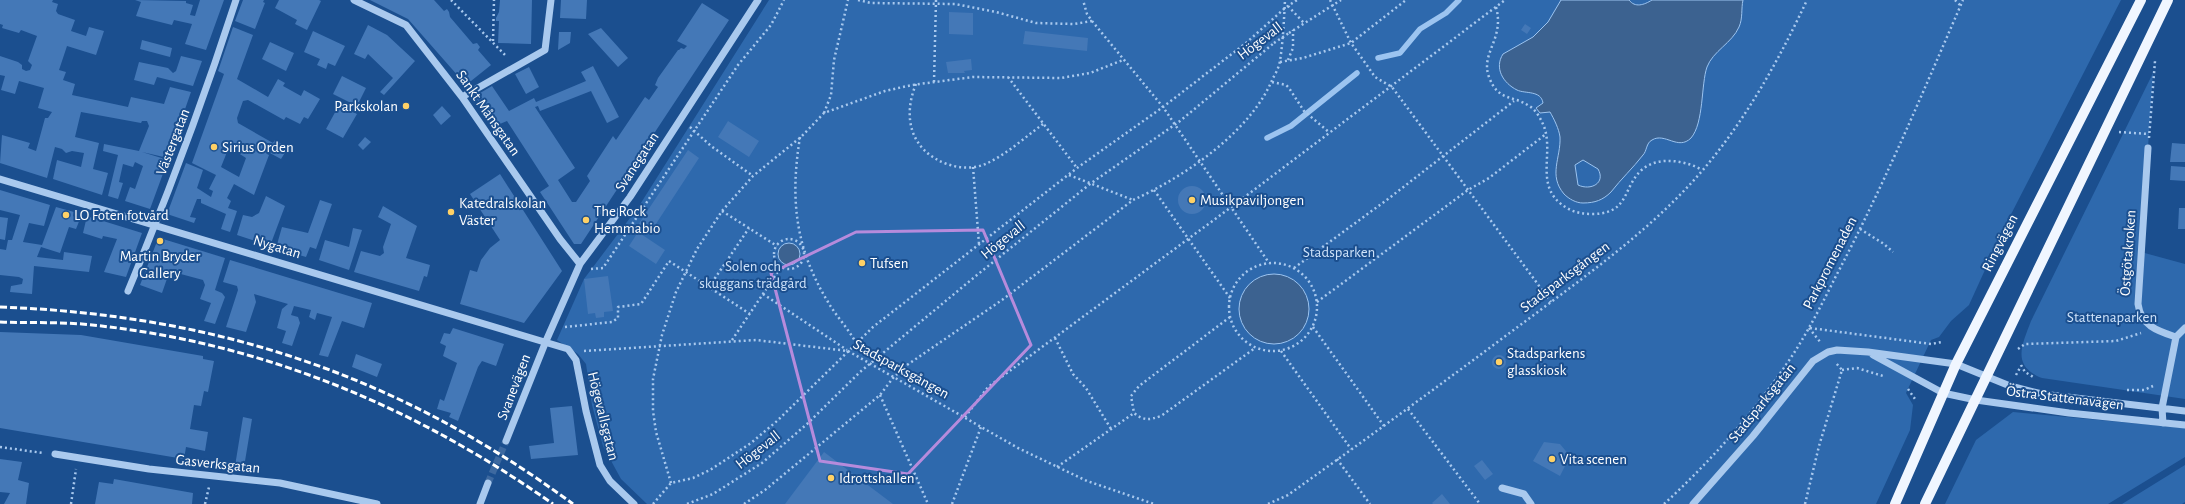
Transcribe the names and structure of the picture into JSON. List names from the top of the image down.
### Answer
{
  "streets": {
    "main road": ["Ringvägen"],
    "street": [
      "Sankt Månsgatan",
      "Västergatan",
      "Svanegatan",
      "Nygatan",
      "Östgötakroken",
      "Svanevägen",
      "Östra Stattenavägen",
      "Stadsparksgatan",
      "Högevallsgatan",
      "Gasverksgatan"
    ],
    "path": ["Högevall", "Parkpromenaden", "Stadsparksgången"]
  },
  "crossings": [
    ["Högevall", "Stadsparksgången"],
    ["Sankt Månsgatan", "Svanegatan"],
    ["Västergatan", "Nygatan"],
    ["Svanegatan", "Nygatan"],
    ["Svanegatan", "Svanevägen"],
    ["Ringvägen", "Östra Stattenavägen"],
    ["Ringvägen", "Stadsparksgatan"],
    ["Nygatan", "Svanevägen"],
    ["Stadsparksgången", "Högevallsgatan"],
    ["Östra Stattenavägen", "Stadsparksgatan"]
  ],
  "parks": ["Stadsparken", "Solen och skuggans trädgård", "Stattenaparken"],
  "places": [
    "Parkskolan",
    "Sirius Orden",
    "Musikpaviljongen",
    "Katedralskolan Väster",
    "LO Foten fotvård",
    "The Rock Hemmabio",
    "Martin Bryder Gallery",
    "Tufsen",
    "Stadsparkens glasskiosk",
    "Vita scenen",
    "Idrottshallen"
  ]
}
